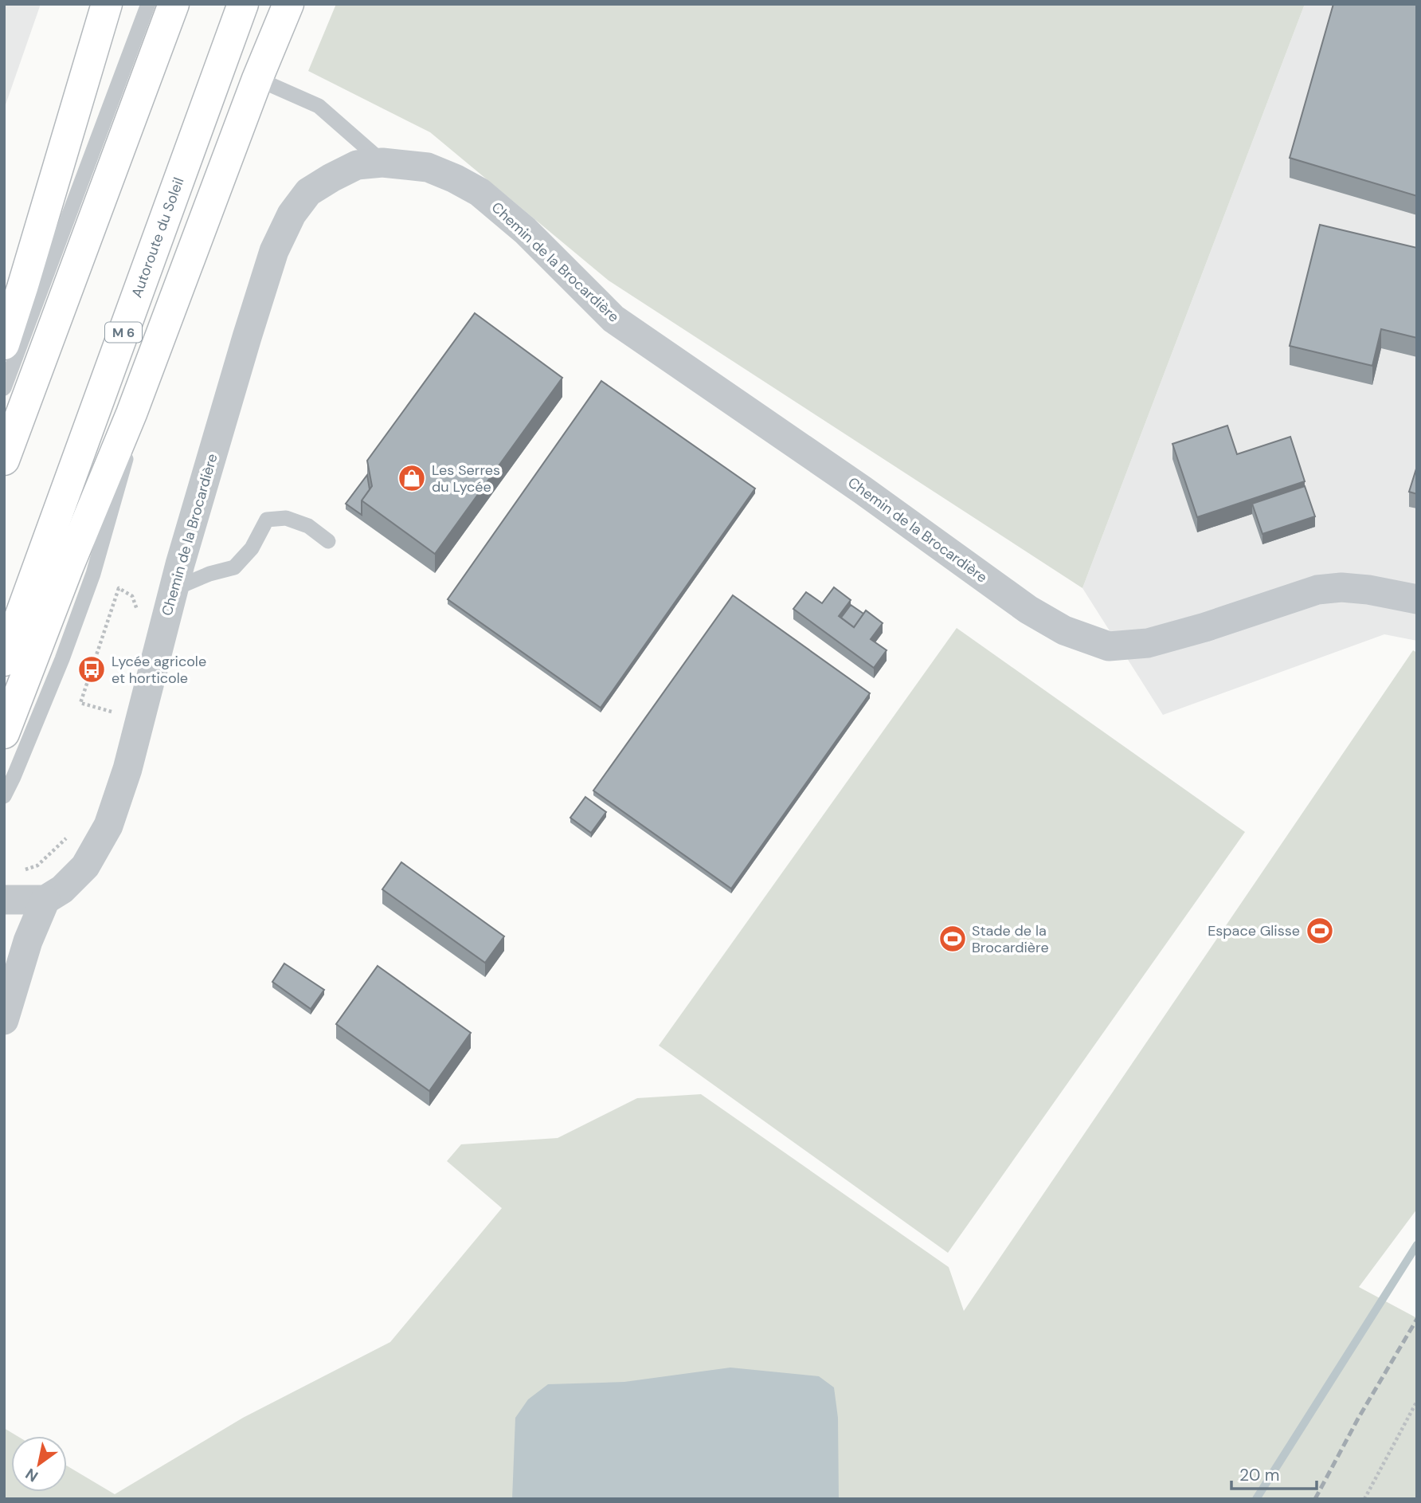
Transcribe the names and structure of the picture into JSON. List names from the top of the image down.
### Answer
{
  "streets": {
    "highway": ["Autoroute du Soleil", "M 6"],
    "street": ["Chemin de la Brocardière"]
  },
  "places": {
    "shop": ["Les Serres du Lycée"],
    "bus stop": ["Lycée agricole et horticole"],
    "sports": ["Espace Glisse", "Stade de la Brocardière"]
  },
  "scale_bar": "20 m",
  "north": "bottom left"
}
